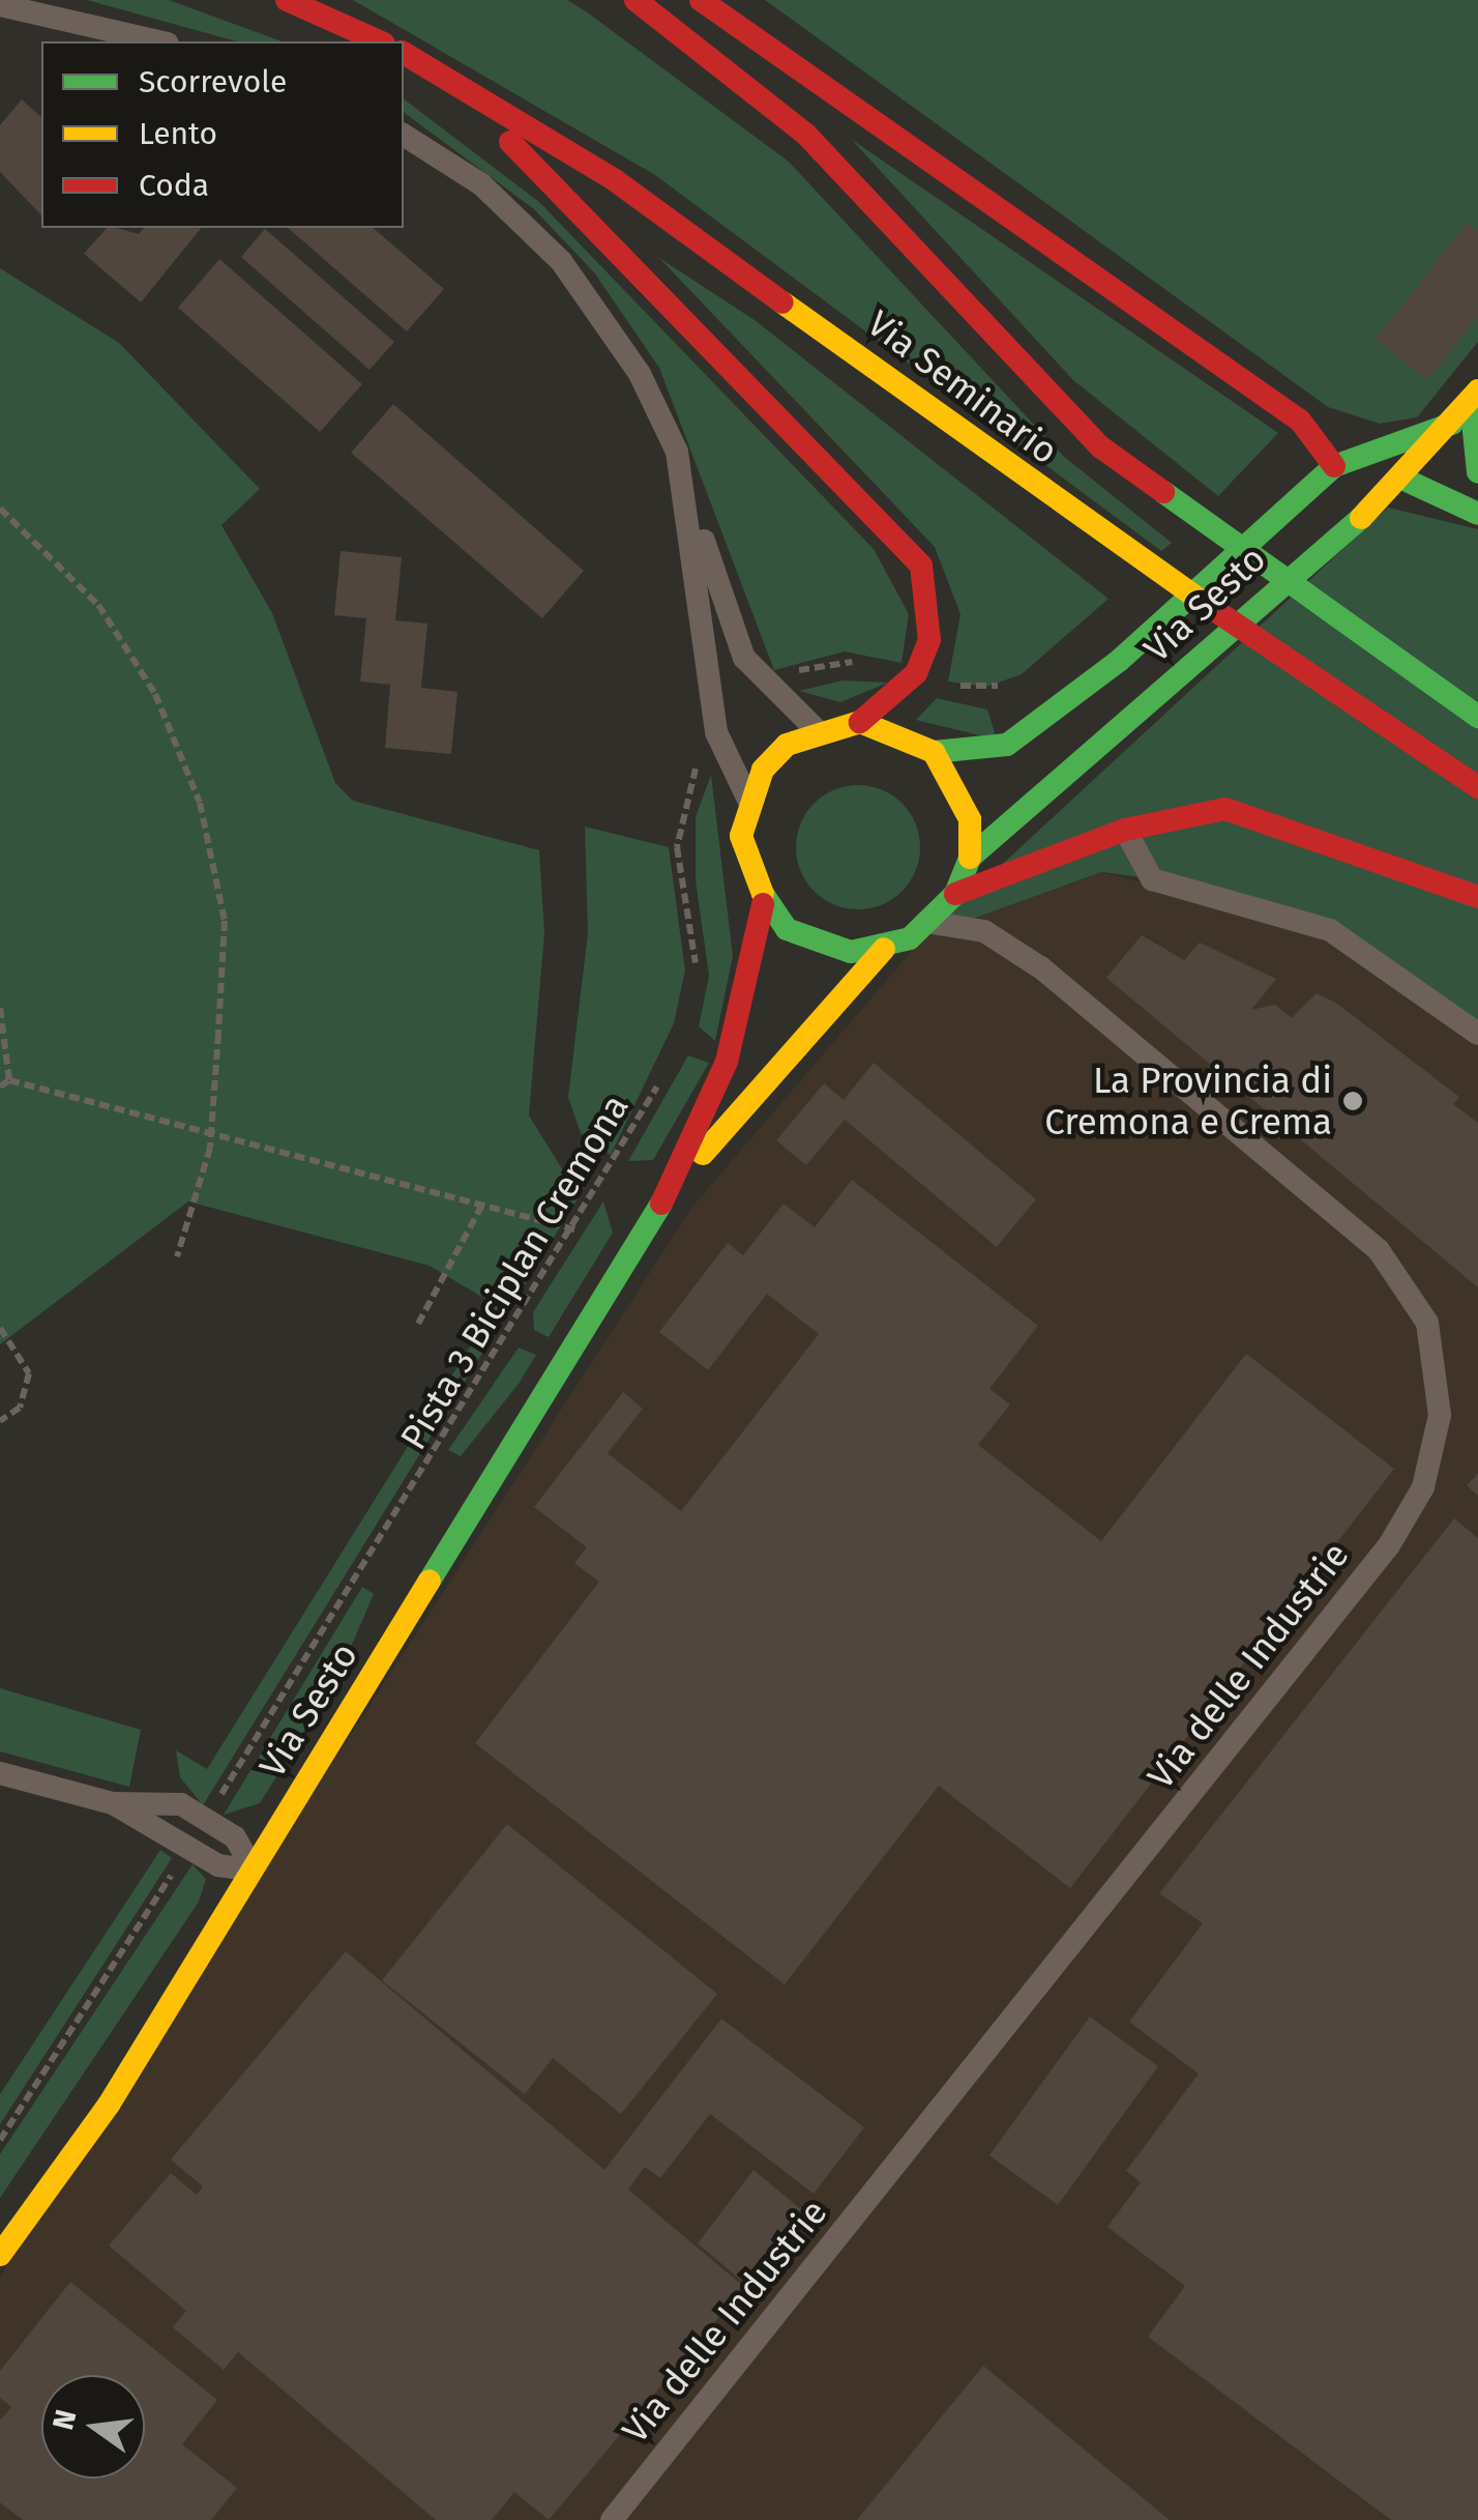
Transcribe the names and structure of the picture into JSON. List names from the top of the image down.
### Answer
{
  "streets": {
    "main road": ["Via Seminario", "Via Sesto"],
    "lane": ["Via delle Industrie"],
    "path": ["Pista 3 Biciplan Cremona"]
  },
  "crossings": [
    ["Via Sesto", "Via delle Industrie"]
  ],
  "places": ["La Provincia di Cremona e Crema"],
  "legend": ["Scorrevole", "Lento", "Coda"],
  "north": "left"
}
